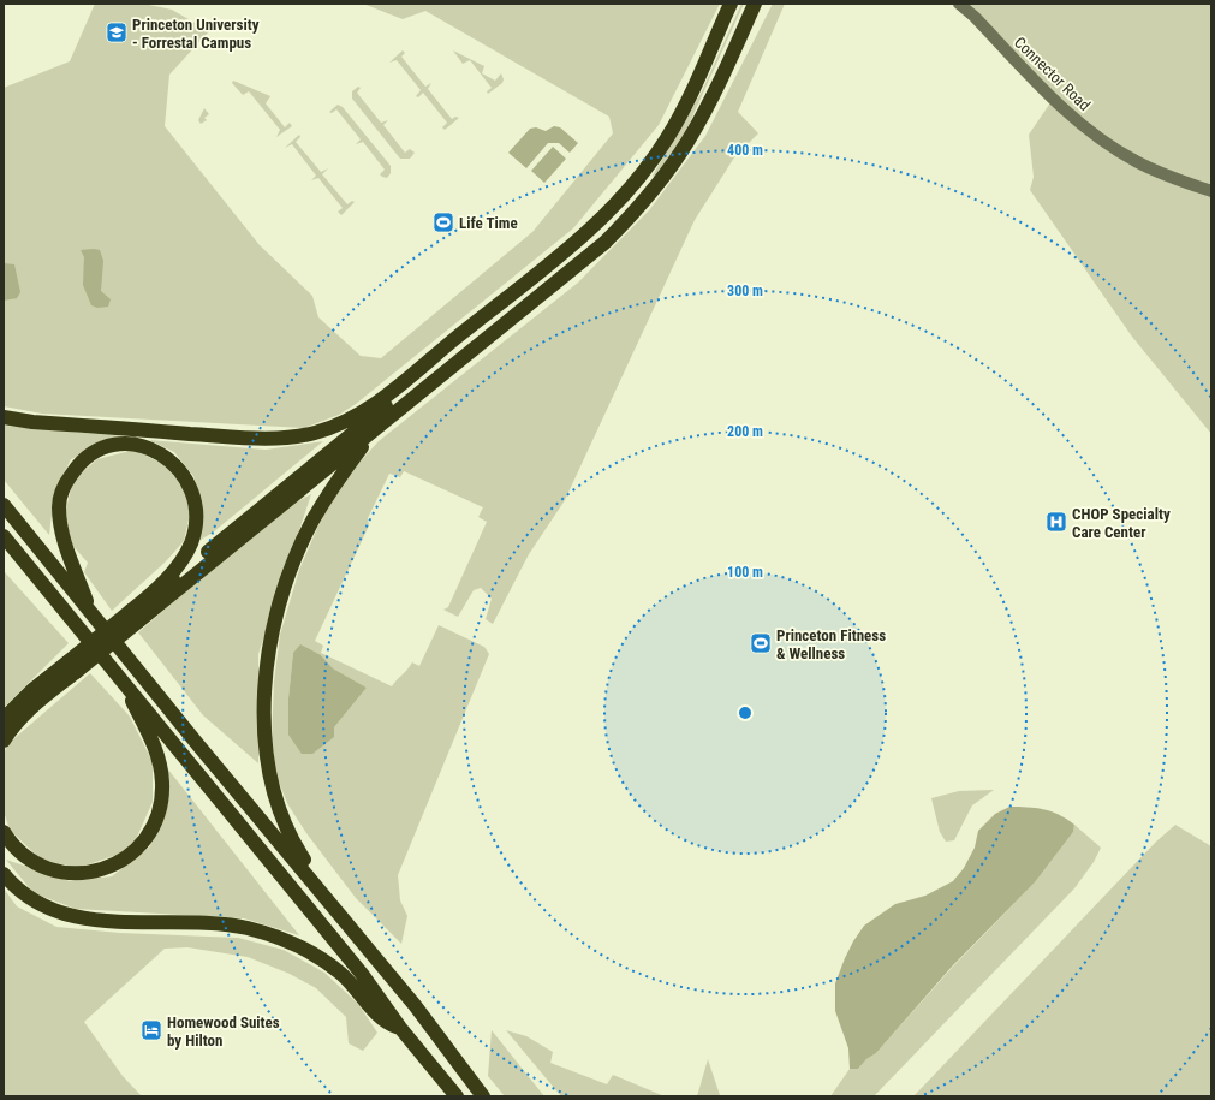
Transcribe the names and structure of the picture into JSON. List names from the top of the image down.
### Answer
{
  "streets": {
    "street": ["Connector Road"]
  },
  "places": {
    "school or university": ["Princeton University - Forrestal Campus"],
    "sports": ["Life Time", "Princeton Fitness & Wellness"],
    "hospital": ["CHOP Specialty Care Center"],
    "hotel": ["Homewood Suites by Hilton"]
  },
  "rings": [
    "400 m",
    "300 m",
    "200 m",
    "100 m"
  ]
}
